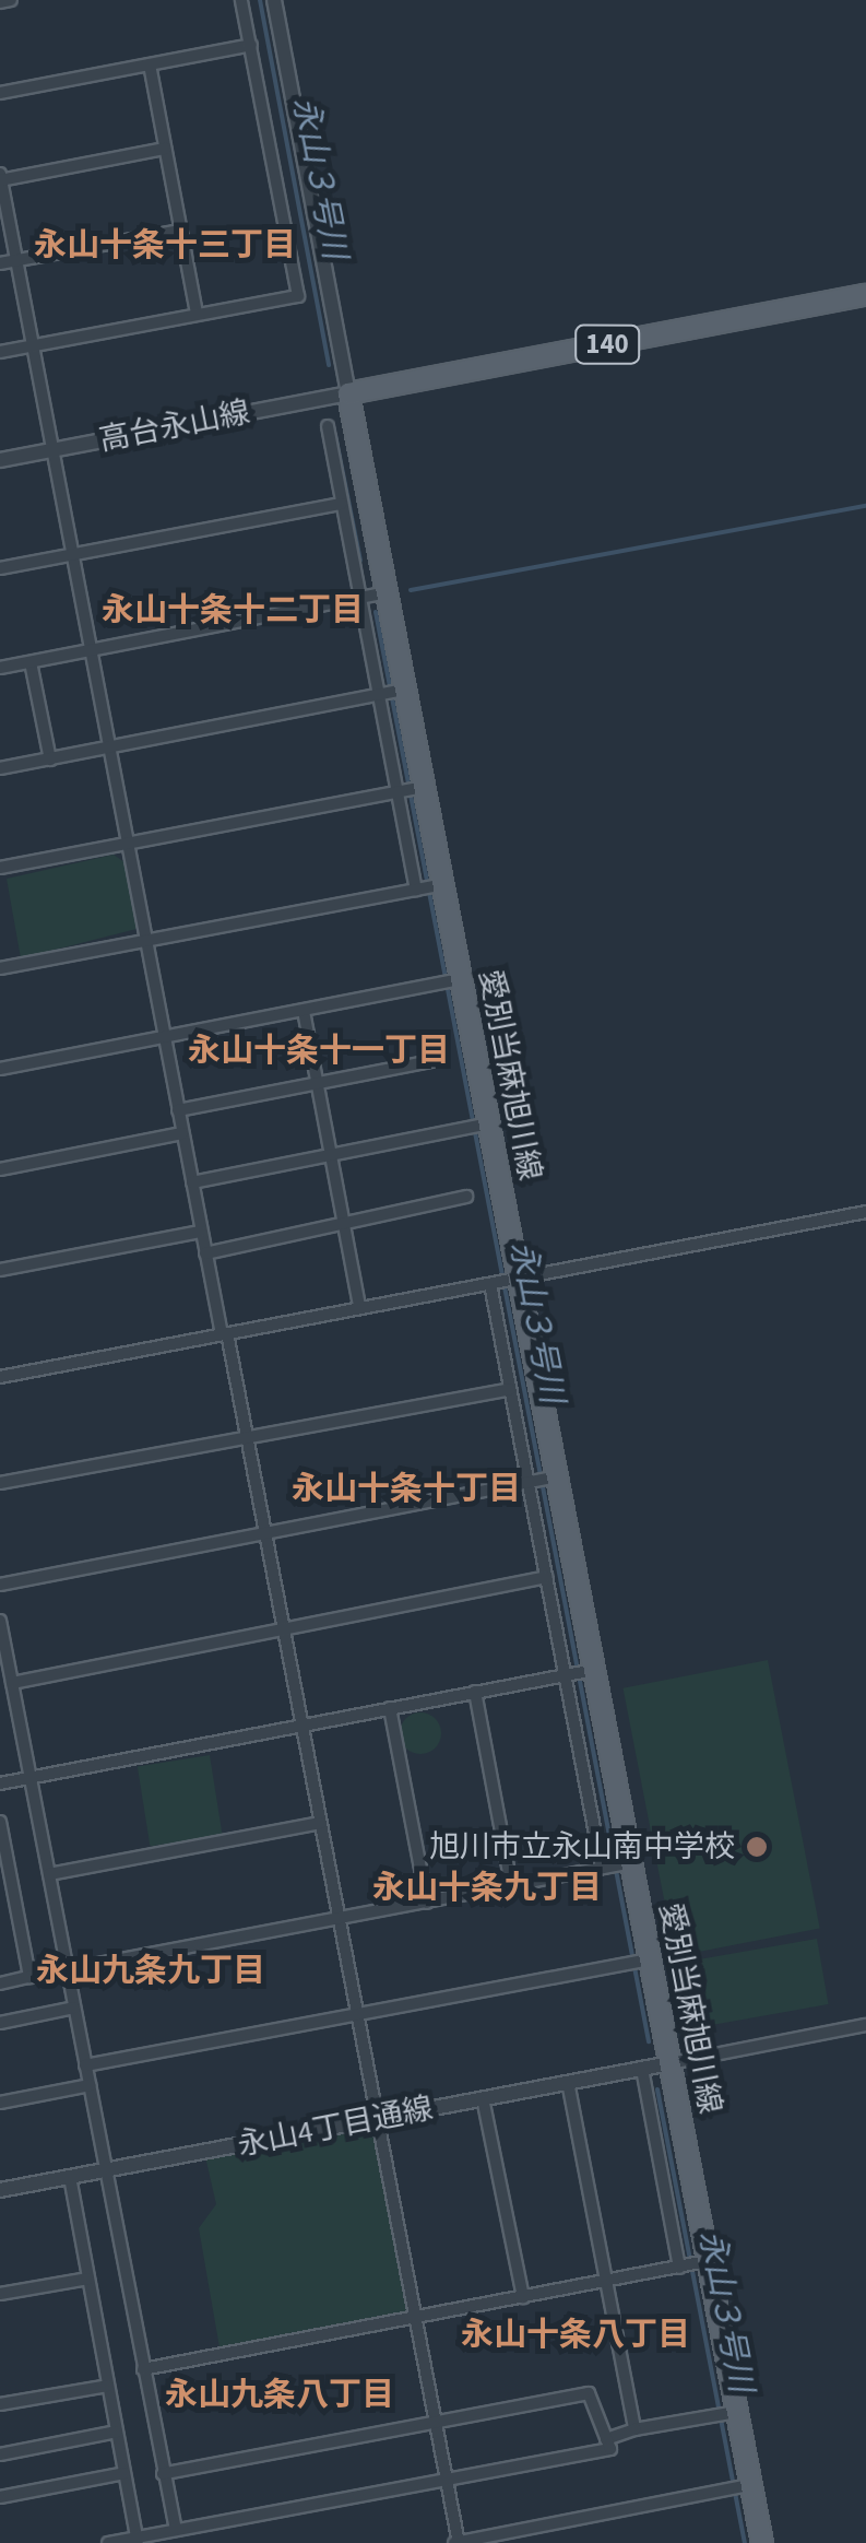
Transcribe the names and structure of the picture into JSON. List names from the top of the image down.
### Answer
{
  "streets": {
    "main road": ["140", "愛別当麻旭川線"],
    "street": ["高台永山線", "永山4丁目通線"]
  },
  "crossings": [
    ["140", "高台永山線"],
    ["140", "愛別当麻旭川線"],
    ["高台永山線", "愛別当麻旭川線"],
    ["愛別当麻旭川線", "永山4丁目通線"]
  ],
  "districts": [
    "永山十条十三丁目",
    "永山十条十二丁目",
    "永山十条十一丁目",
    "永山十条十丁目",
    "永山十条九丁目",
    "永山九条九丁目",
    "永山十条八丁目",
    "永山九条八丁目"
  ],
  "water": ["永山３号川"],
  "places": ["旭川市立永山南中学校"]
}
